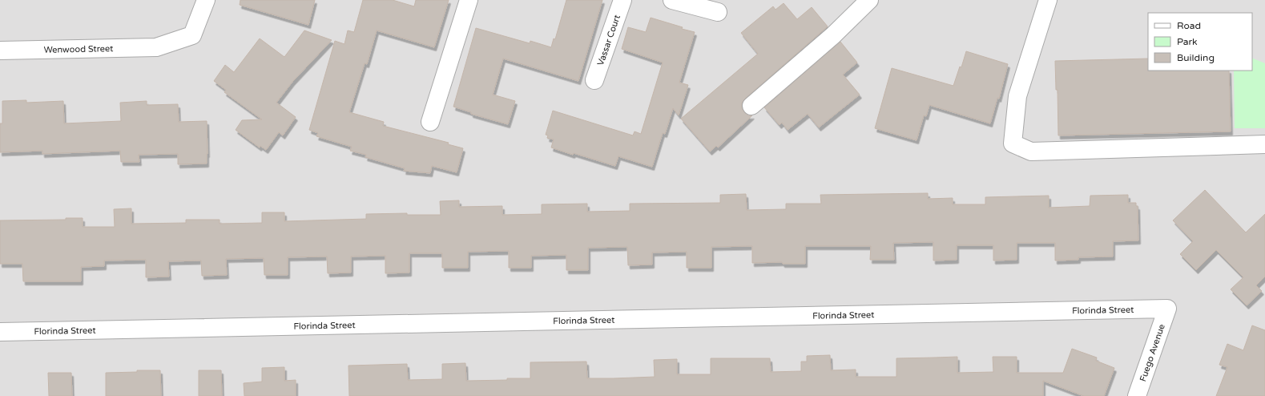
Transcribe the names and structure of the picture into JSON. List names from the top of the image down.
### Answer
{
  "streets": {
    "street": [
      "Vassar Court",
      "Wenwood Street",
      "Florinda Street",
      "Fuego Avenue"
    ]
  },
  "crossings": [
    ["Florinda Street", "Fuego Avenue"]
  ],
  "legend": ["Road", "Park", "Building"]
}
